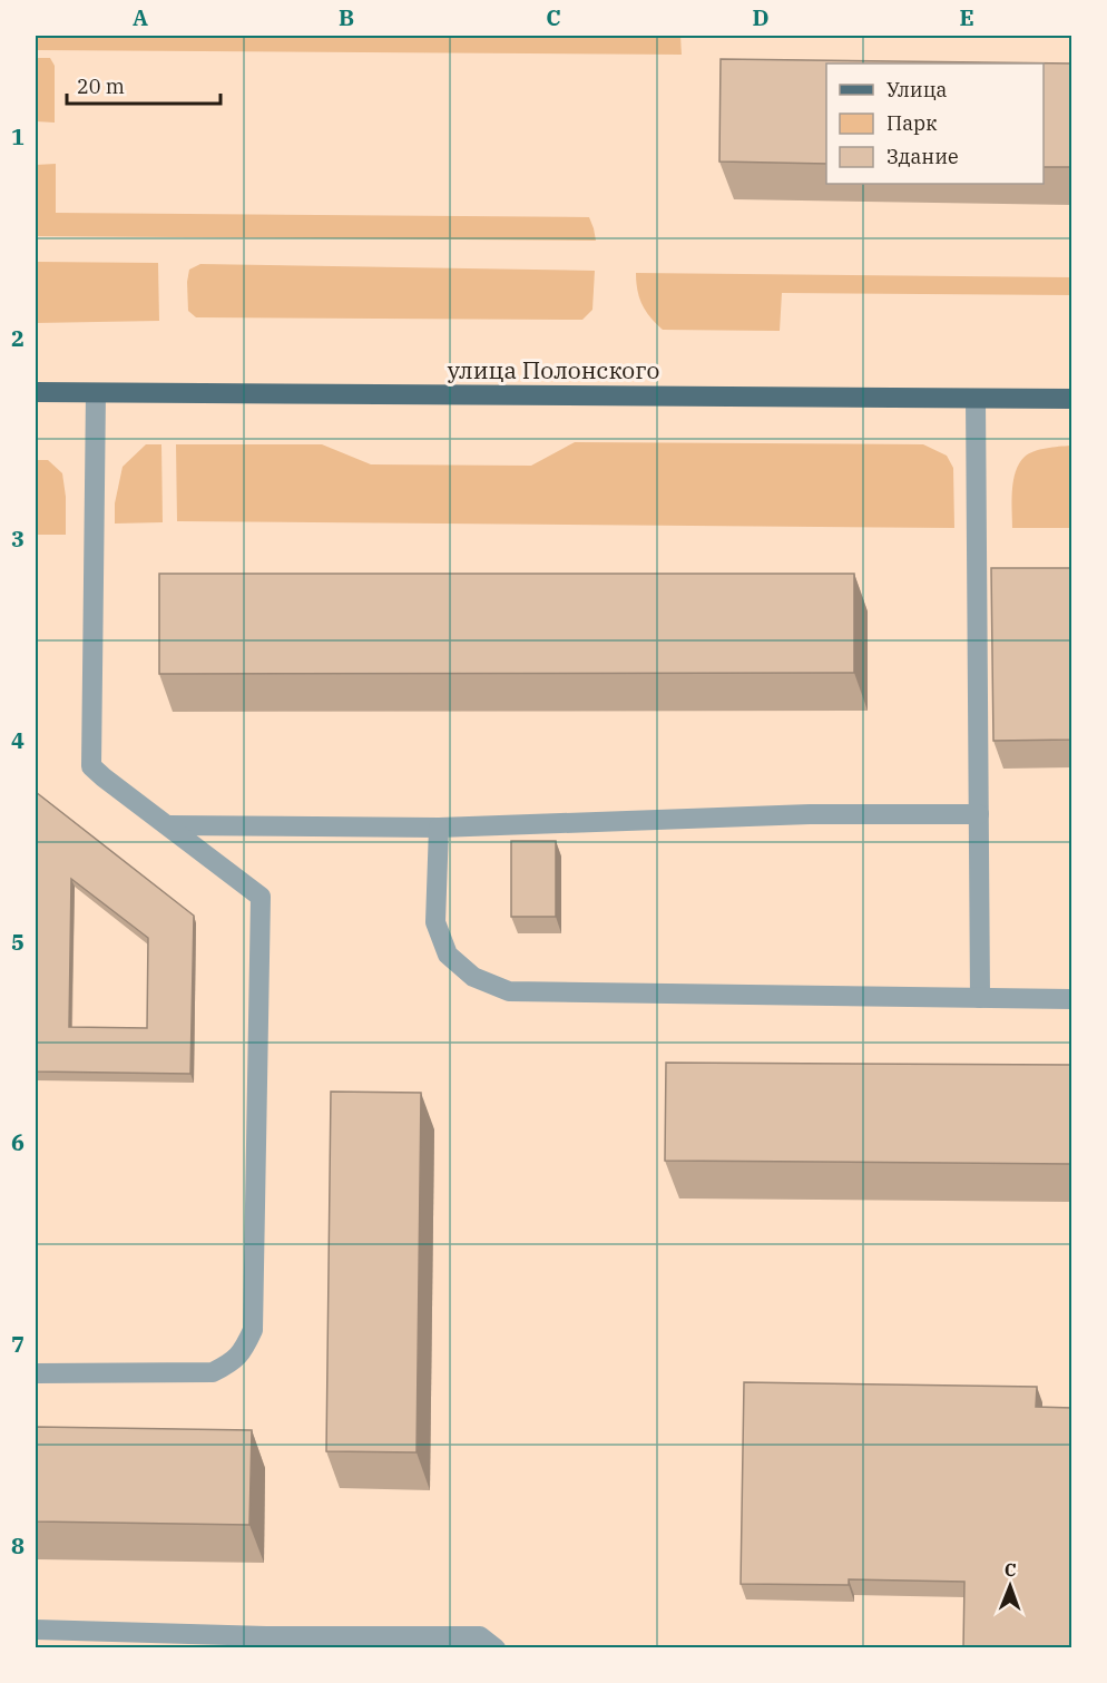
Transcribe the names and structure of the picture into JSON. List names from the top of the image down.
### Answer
{
  "streets": {
    "main road": ["улица Полонского"]
  },
  "legend": ["Улица", "Парк", "Здание"],
  "scale_bar": "20 m",
  "north": "top",
  "grid": {
    "columns": [
      "A",
      "B",
      "C",
      "D",
      "E"
    ],
    "rows": [
      "1",
      "2",
      "3",
      "4",
      "5",
      "6",
      "7",
      "8"
    ]
  }
}
